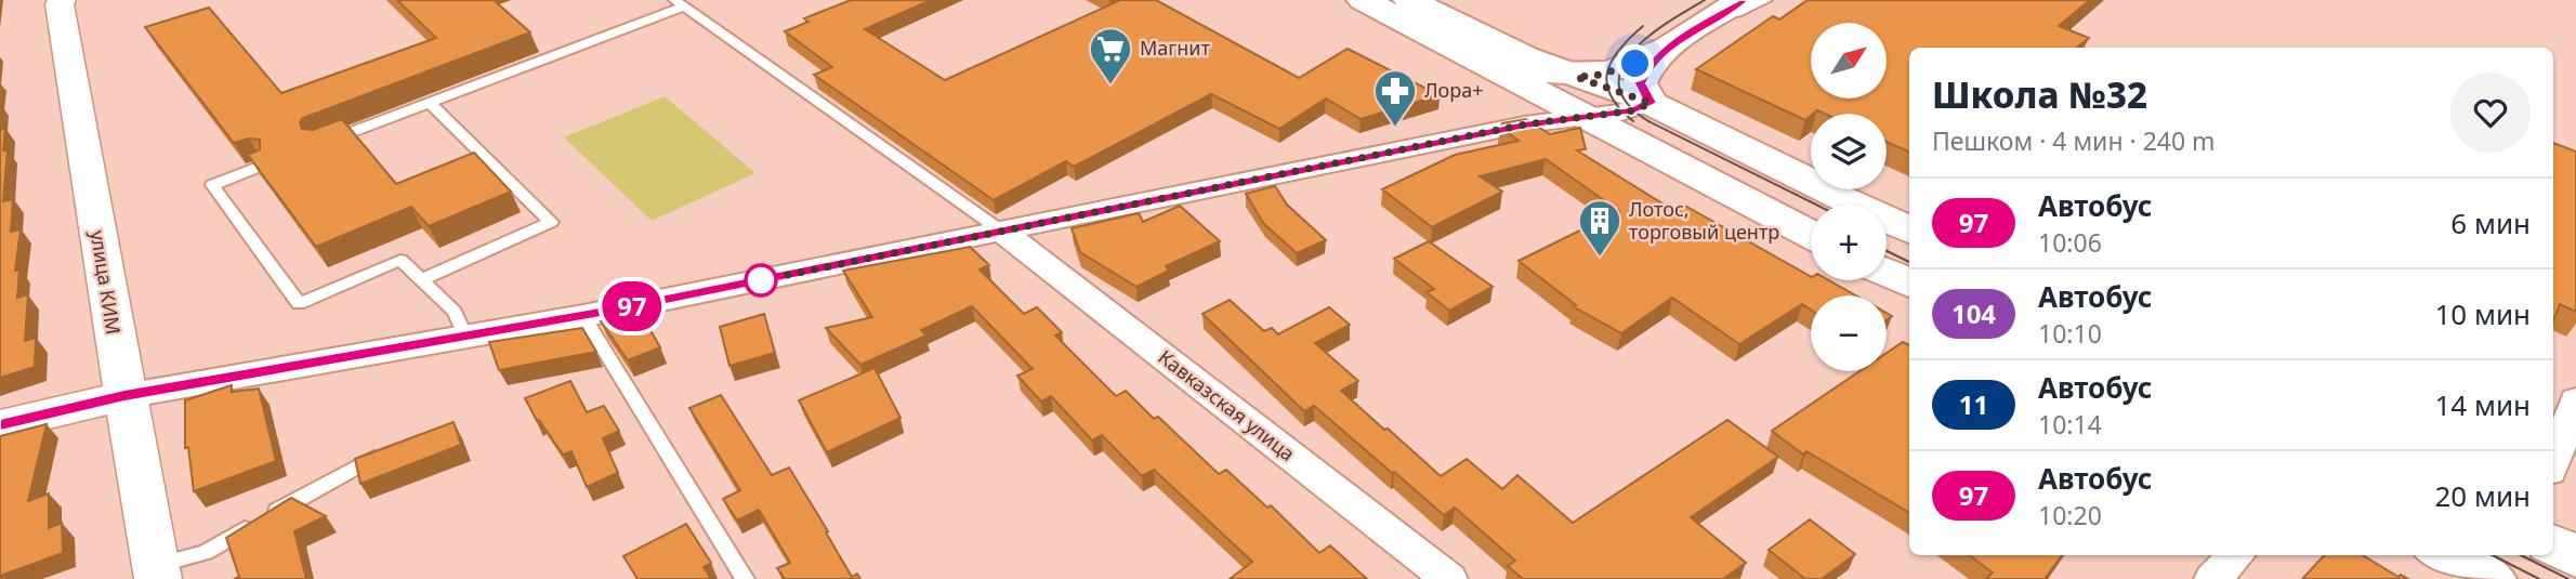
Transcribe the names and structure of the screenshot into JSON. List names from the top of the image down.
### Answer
{
  "streets": {
    "street": ["улица КИМ", "Кавказская улица"]
  },
  "places": {
    "supermarket": ["Магнит"],
    "pharmacy": ["Лора+"],
    "building": ["Лотос, торговый центр"]
  },
  "lines": ["bus line 97"],
  "north": "top right",
  "page": {
    "on_map": "97",
    "map_buttons": ["+", "−"],
    "heading": ["Школа №32", "Пешком · 4 мин · 240 m"],
    "list": [
      {
        "mark": "97",
        "name": "Автобус",
        "note": "10:06",
        "value": "6 мин"
      },
      {
        "mark": "104",
        "name": "Автобус",
        "note": "10:10",
        "value": "10 мин"
      },
      {
        "mark": "11",
        "name": "Автобус",
        "note": "10:14",
        "value": "14 мин"
      },
      {
        "mark": "97",
        "name": "Автобус",
        "note": "10:20",
        "value": "20 мин"
      }
    ]
  }
}
